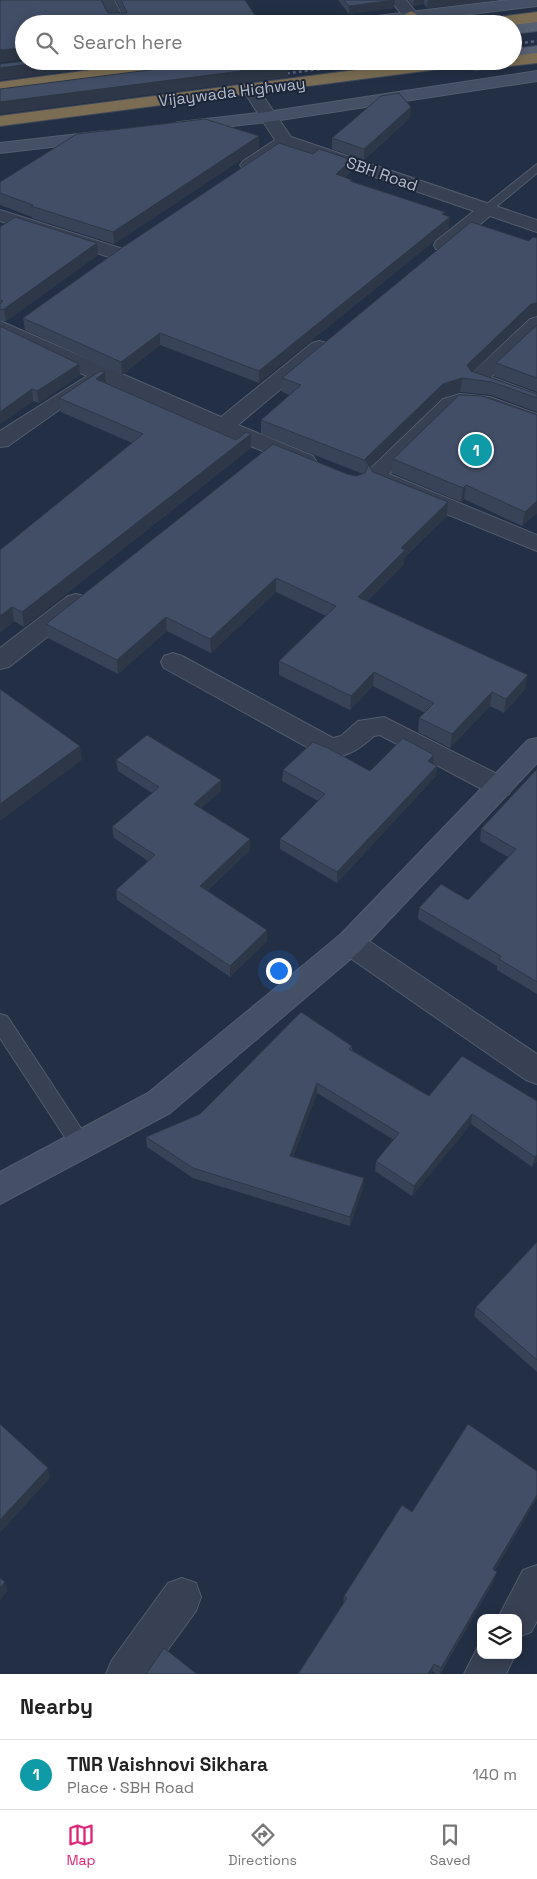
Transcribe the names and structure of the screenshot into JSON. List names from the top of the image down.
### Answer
{
  "streets": {
    "highway": ["Vijaywada Highway"],
    "street": ["SBH Road"]
  },
  "page": {
    "search": "Search here",
    "pins": "1",
    "heading": "Nearby",
    "list": [
      {
        "mark": "1",
        "name": "TNR Vaishnovi Sikhara",
        "note": "Place · SBH Road",
        "value": "140 m"
      }
    ],
    "nav": ["Map", "Directions", "Saved"]
  }
}
